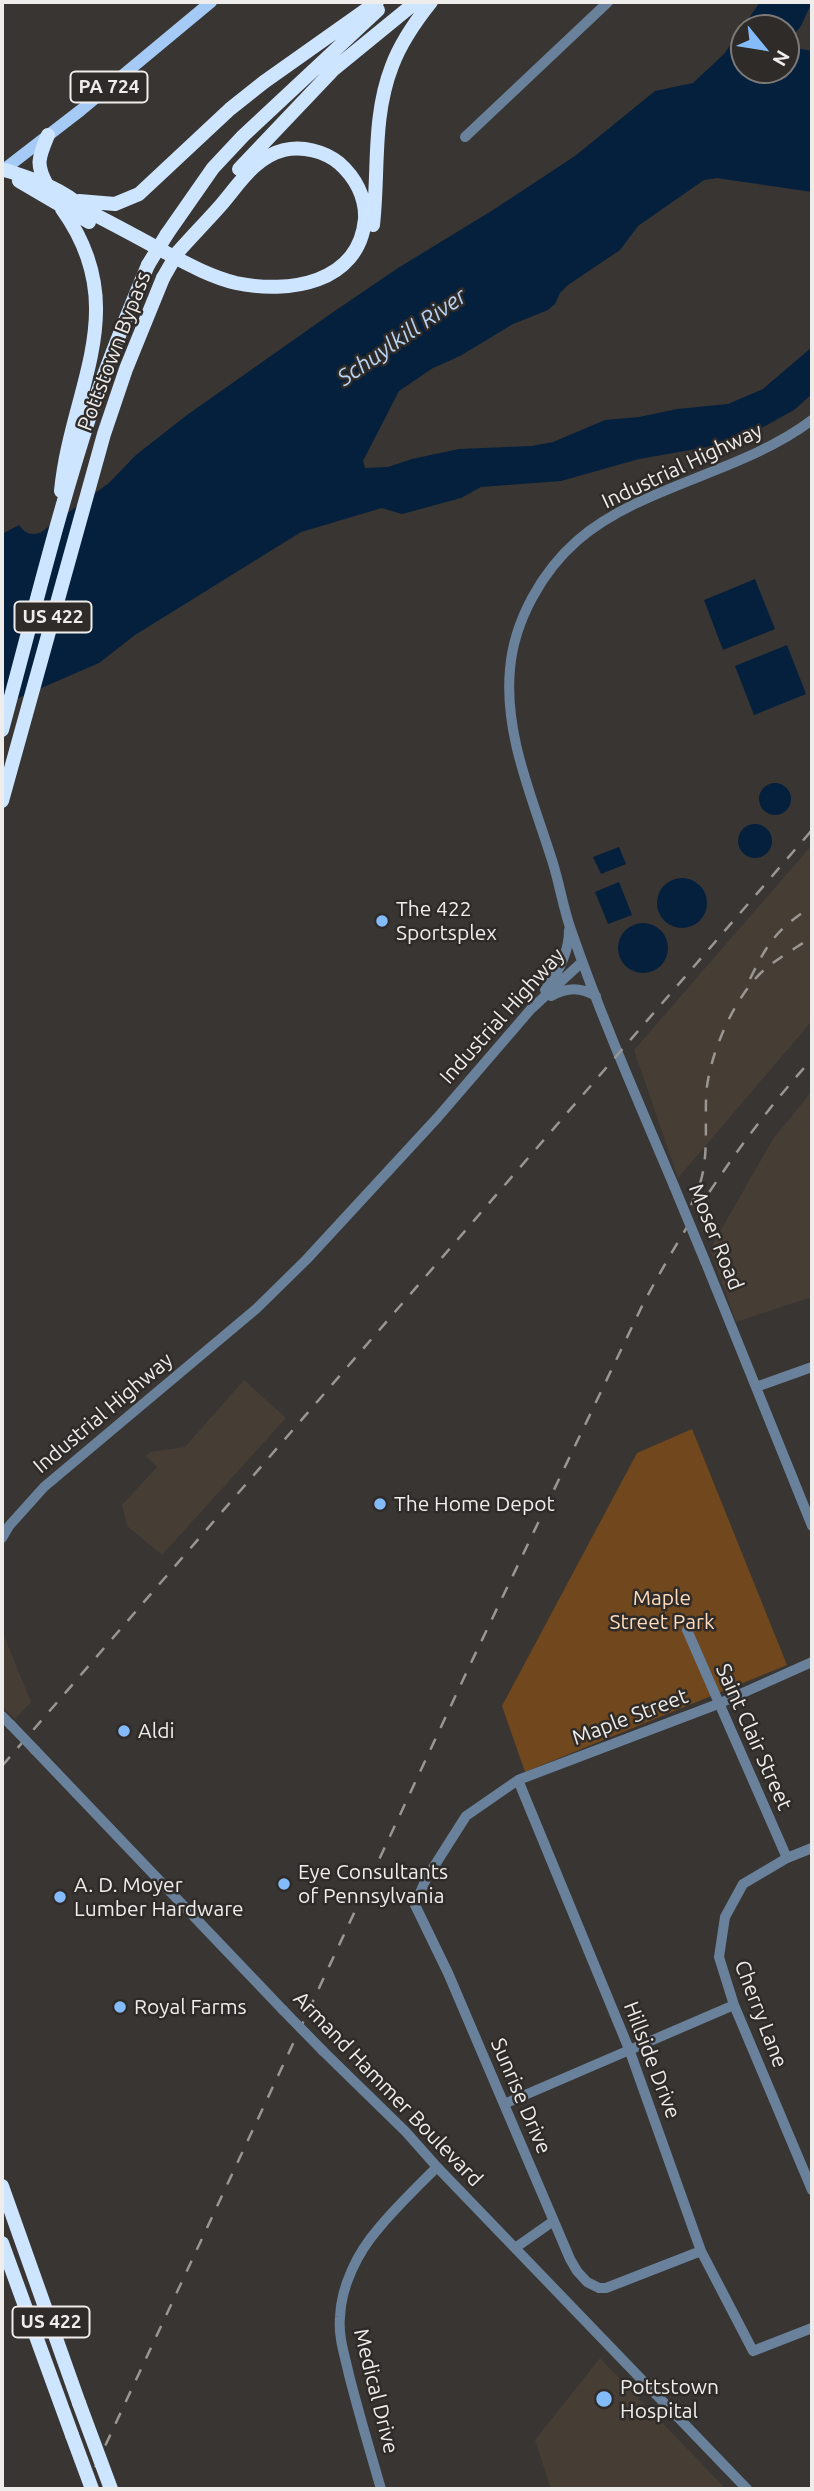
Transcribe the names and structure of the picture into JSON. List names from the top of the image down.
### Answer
{
  "streets": {
    "highway": ["Pottstown Bypass", "US 422"],
    "main road": ["PA 724"],
    "street": [
      "Industrial Highway",
      "Moser Road",
      "Maple Street",
      "Saint Clair Street",
      "Cherry Lane",
      "Hillside Drive",
      "Armand Hammer Boulevard",
      "Sunrise Drive",
      "Medical Drive"
    ]
  },
  "crossings": [
    ["Pottstown Bypass", "US 422"],
    ["Industrial Highway", "Moser Road"],
    ["Maple Street", "Saint Clair Street"],
    ["Maple Street", "Hillside Drive"],
    ["Maple Street", "Sunrise Drive"],
    ["Saint Clair Street", "Cherry Lane"],
    ["Hillside Drive", "Sunrise Drive"],
    ["Armand Hammer Boulevard", "Medical Drive"]
  ],
  "water": ["Schuylkill River"],
  "parks": ["Maple Street Park"],
  "places": [
    "The 422 Sportsplex",
    "The Home Depot",
    "Aldi",
    "Eye Consultants of Pennsylvania",
    "A. D. Moyer Lumber Hardware",
    "Royal Farms",
    "Pottstown Hospital"
  ],
  "north": "bottom right"
}
